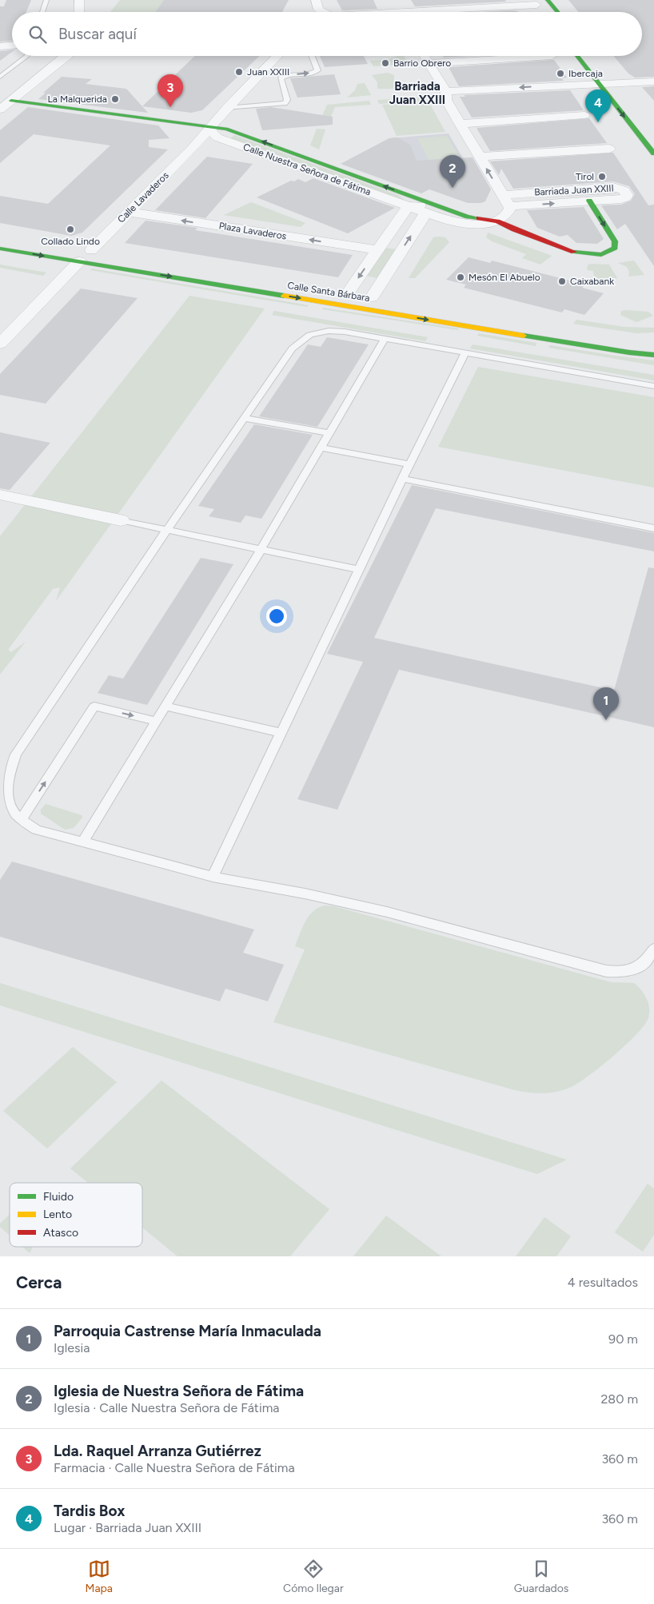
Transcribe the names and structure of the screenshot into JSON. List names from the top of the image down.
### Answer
{
  "streets": {
    "main road": ["Calle Nuestra Señora de Fátima", "Barriada Juan XXIII", "Calle Santa Bárbara"],
    "street": ["Calle Lavaderos", "Plaza Lavaderos"]
  },
  "crossings": [
    ["Calle Nuestra Señora de Fátima", "Barriada Juan XXIII"],
    ["Calle Nuestra Señora de Fátima", "Calle Lavaderos"],
    ["Calle Lavaderos", "Plaza Lavaderos"],
    ["Calle Lavaderos", "Calle Santa Bárbara"]
  ],
  "one_way": ["Plaza Lavaderos", "Calle Santa Bárbara"],
  "districts": ["Barriada Juan XXIII"],
  "places": [
    "Barrio Obrero",
    "Juan XXIII",
    "Ibercaja",
    "La Malquerida",
    "Tirol",
    "Collado Lindo",
    "Mesón El Abuelo",
    "Caixabank"
  ],
  "legend": ["Fluido", "Lento", "Atasco"],
  "page": {
    "search": "Buscar aquí",
    "pins": [
      "3",
      "4",
      "2",
      "1"
    ],
    "heading": ["Cerca", "4 resultados"],
    "list": [
      {
        "mark": "1",
        "name": "Parroquia Castrense María Inmaculada",
        "note": "Iglesia",
        "value": "90 m"
      },
      {
        "mark": "2",
        "name": "Iglesia de Nuestra Señora de Fátima",
        "note": "Iglesia · Calle Nuestra Señora de Fátima",
        "value": "280 m"
      },
      {
        "mark": "3",
        "name": "Lda. Raquel Arranza Gutiérrez",
        "note": "Farmacia · Calle Nuestra Señora de Fátima",
        "value": "360 m"
      },
      {
        "mark": "4",
        "name": "Tardis Box",
        "note": "Lugar · Barriada Juan XXIII",
        "value": "360 m"
      }
    ],
    "nav": ["Mapa", "Cómo llegar", "Guardados"]
  }
}
